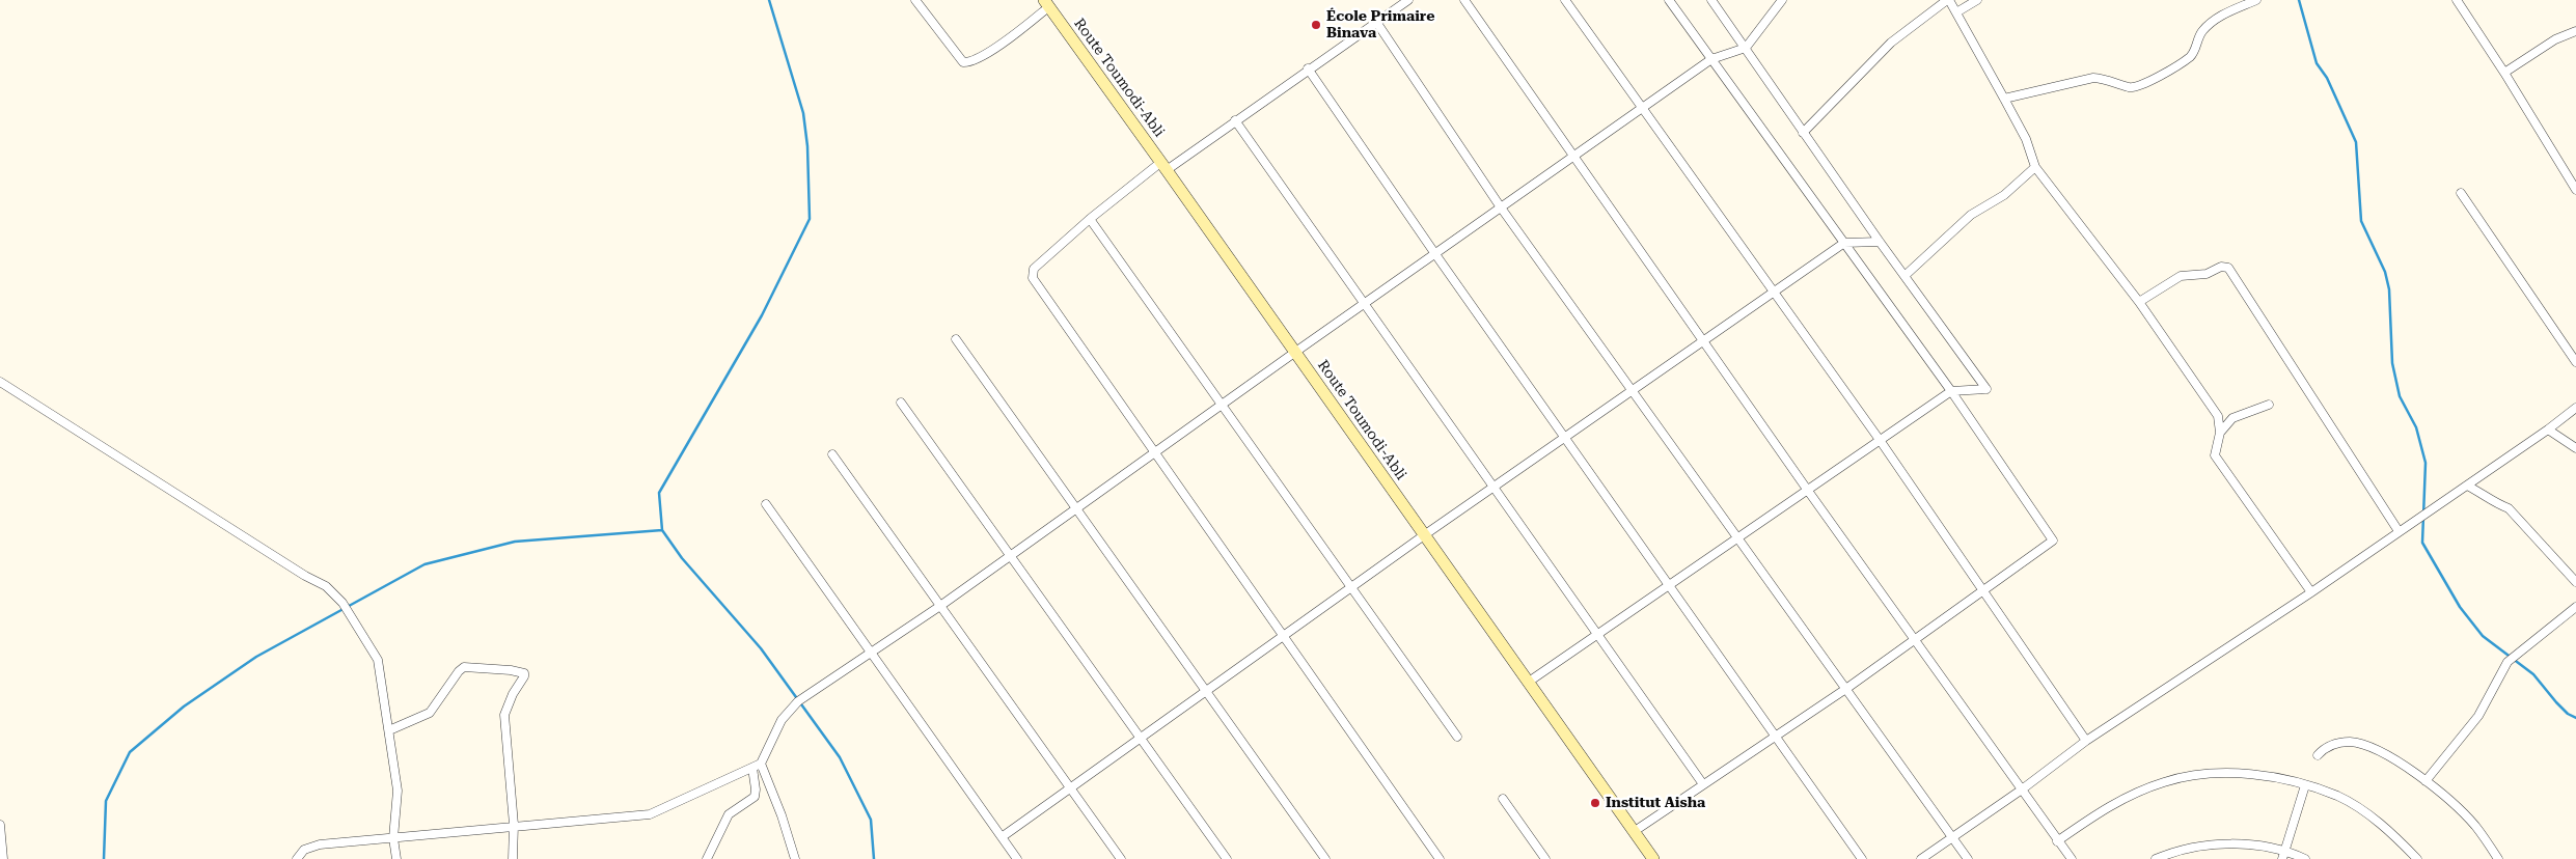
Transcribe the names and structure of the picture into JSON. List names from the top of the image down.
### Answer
{
  "streets": {
    "street": ["Route Toumodi-Abli"]
  },
  "places": ["École Primaire Binava", "Institut Aisha"]
}
